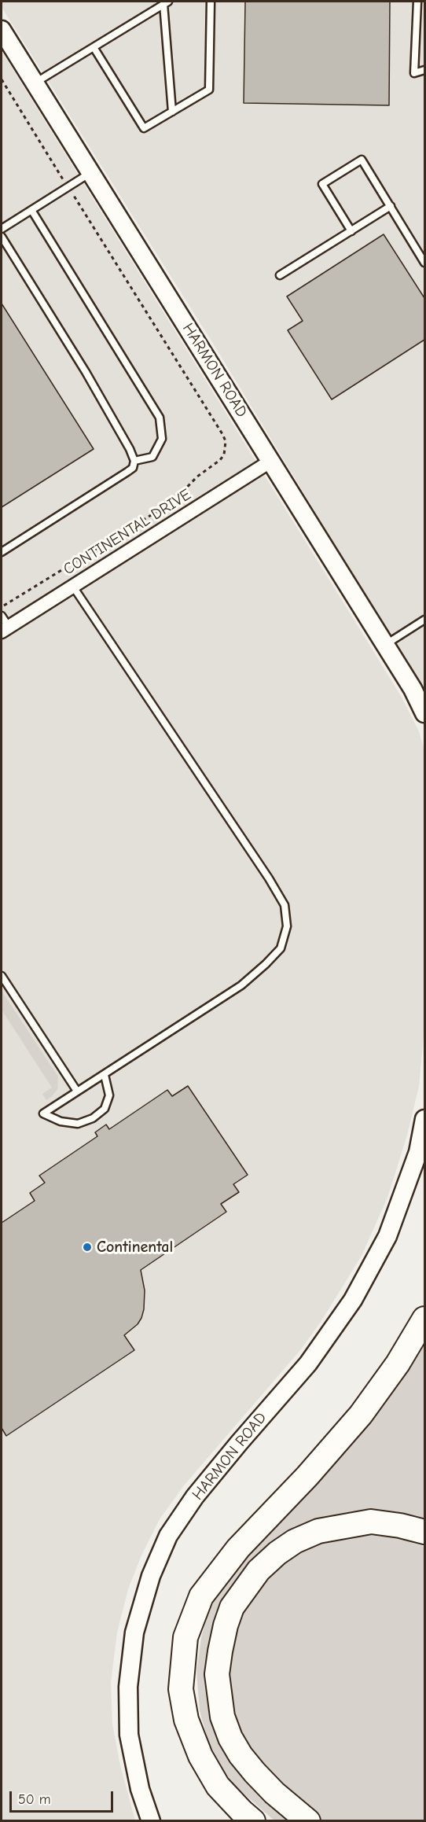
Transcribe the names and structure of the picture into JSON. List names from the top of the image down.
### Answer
{
  "streets": {
    "street": ["HARMON ROAD", "CONTINENTAL DRIVE"]
  },
  "crossings": [
    ["HARMON ROAD", "CONTINENTAL DRIVE"]
  ],
  "places": ["Continental"],
  "scale_bar": "50 m"
}
